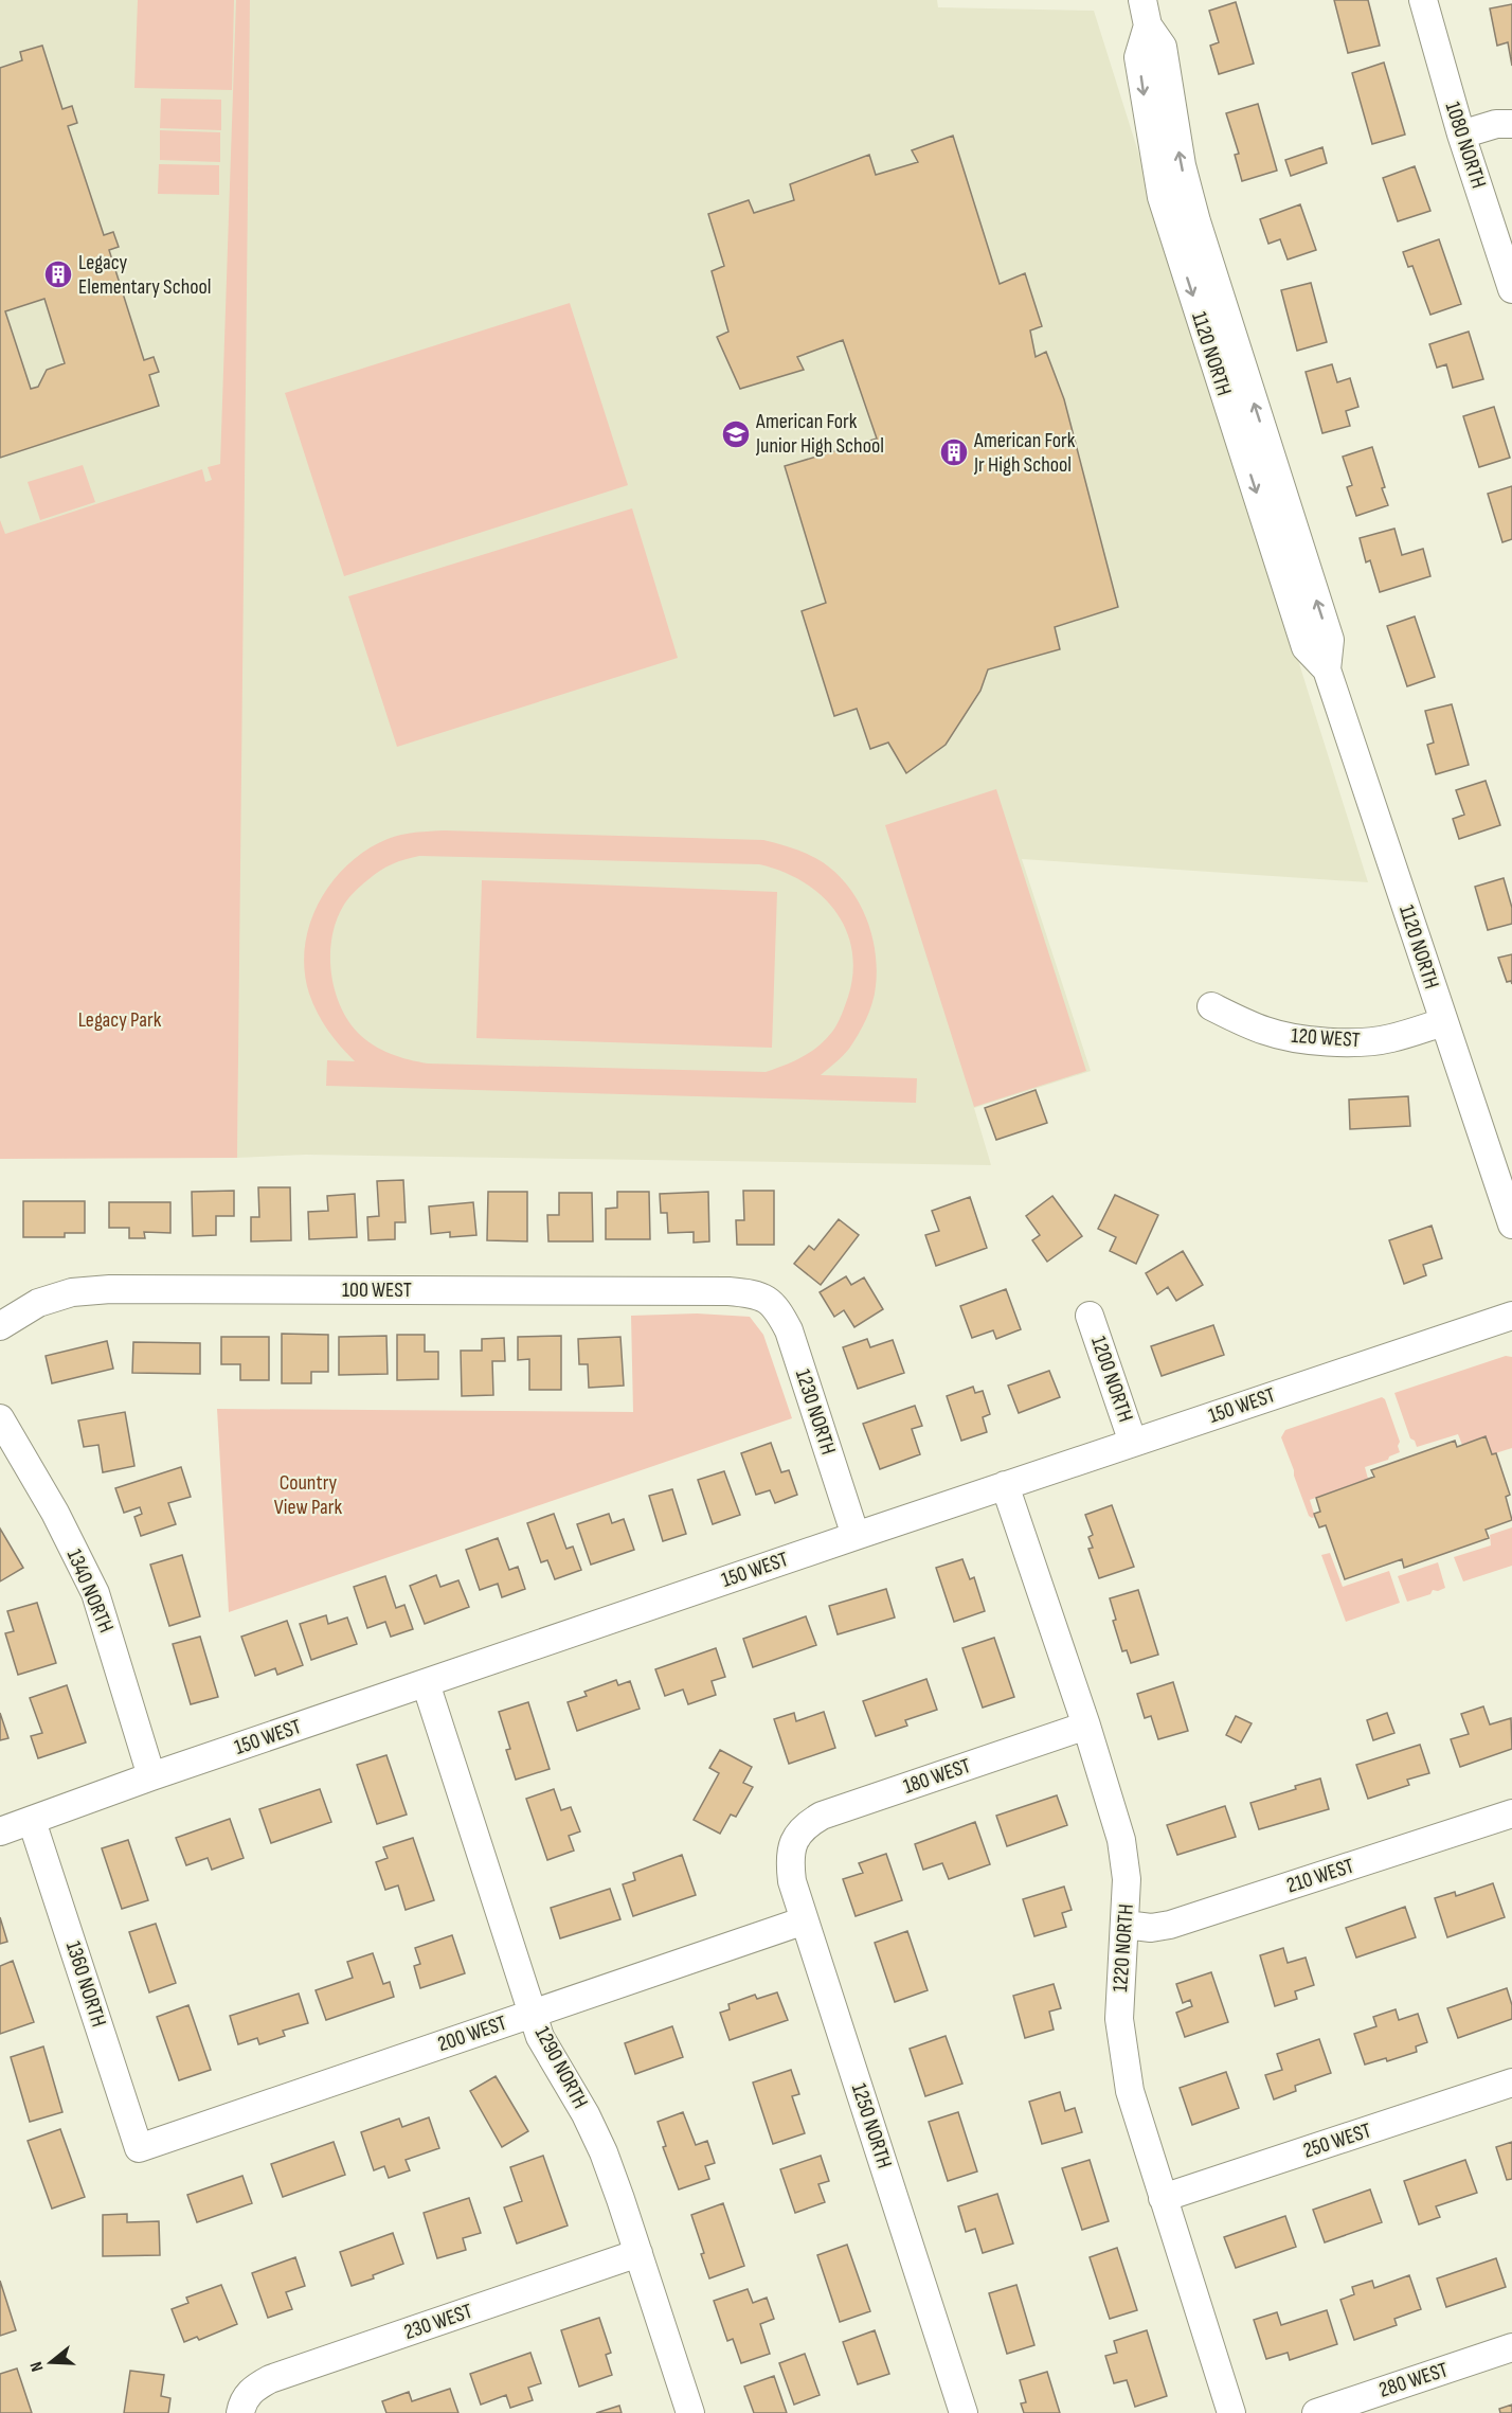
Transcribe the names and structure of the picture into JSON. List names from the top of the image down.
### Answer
{
  "streets": {
    "street": [
      "1080 NORTH",
      "1120 NORTH",
      "120 WEST",
      "100 WEST",
      "1200 NORTH",
      "150 WEST",
      "1230 NORTH",
      "1340 NORTH",
      "180 WEST",
      "210 WEST",
      "1220 NORTH",
      "1360 NORTH",
      "200 WEST",
      "1290 NORTH",
      "1250 NORTH",
      "250 WEST",
      "230 WEST",
      "280 WEST"
    ]
  },
  "crossings": [
    ["1120 NORTH", "120 WEST"],
    ["100 WEST", "1230 NORTH"],
    ["1200 NORTH", "150 WEST"],
    ["150 WEST", "1230 NORTH"],
    ["150 WEST", "1340 NORTH"],
    ["150 WEST", "1220 NORTH"],
    ["150 WEST", "1360 NORTH"],
    ["150 WEST", "1290 NORTH"],
    ["180 WEST", "1220 NORTH"],
    ["180 WEST", "1250 NORTH"],
    ["210 WEST", "1220 NORTH"],
    ["1220 NORTH", "250 WEST"],
    ["1360 NORTH", "200 WEST"],
    ["200 WEST", "1290 NORTH"],
    ["200 WEST", "1250 NORTH"],
    ["1290 NORTH", "230 WEST"]
  ],
  "parks": ["Legacy Park", "Country View Park"],
  "places": {
    "building": ["Legacy Elementary School", "American Fork Jr High School"],
    "school or university": ["American Fork Junior High School"]
  },
  "north": "left"
}
